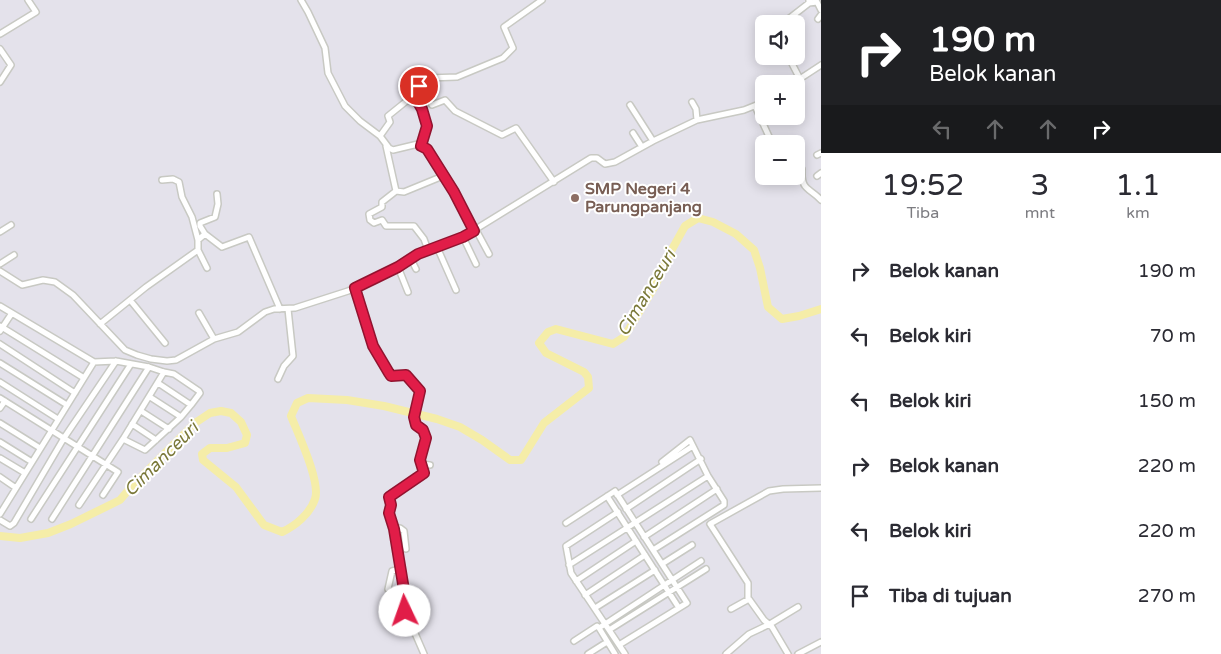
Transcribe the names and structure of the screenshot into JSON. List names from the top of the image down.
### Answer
{
  "water": ["Cimanceuri"],
  "places": ["SMP Negeri 4 Parungpanjang"],
  "page": {
    "turn": ["190 m", "Belok kanan"],
    "map_buttons": ["+", "−"],
    "eta": [
      "19:52",
      "Tiba",
      "3",
      "mnt",
      "1.1",
      "km"
    ],
    "list": [
      {
        "name": "Belok kanan",
        "value": "190 m"
      },
      {
        "name": "Belok kiri",
        "value": "70 m"
      },
      {
        "name": "Belok kiri",
        "value": "150 m"
      },
      {
        "name": "Belok kanan",
        "value": "220 m"
      },
      {
        "name": "Belok kiri",
        "value": "220 m"
      },
      {
        "name": "Tiba di tujuan",
        "value": "270 m"
      }
    ]
  }
}
